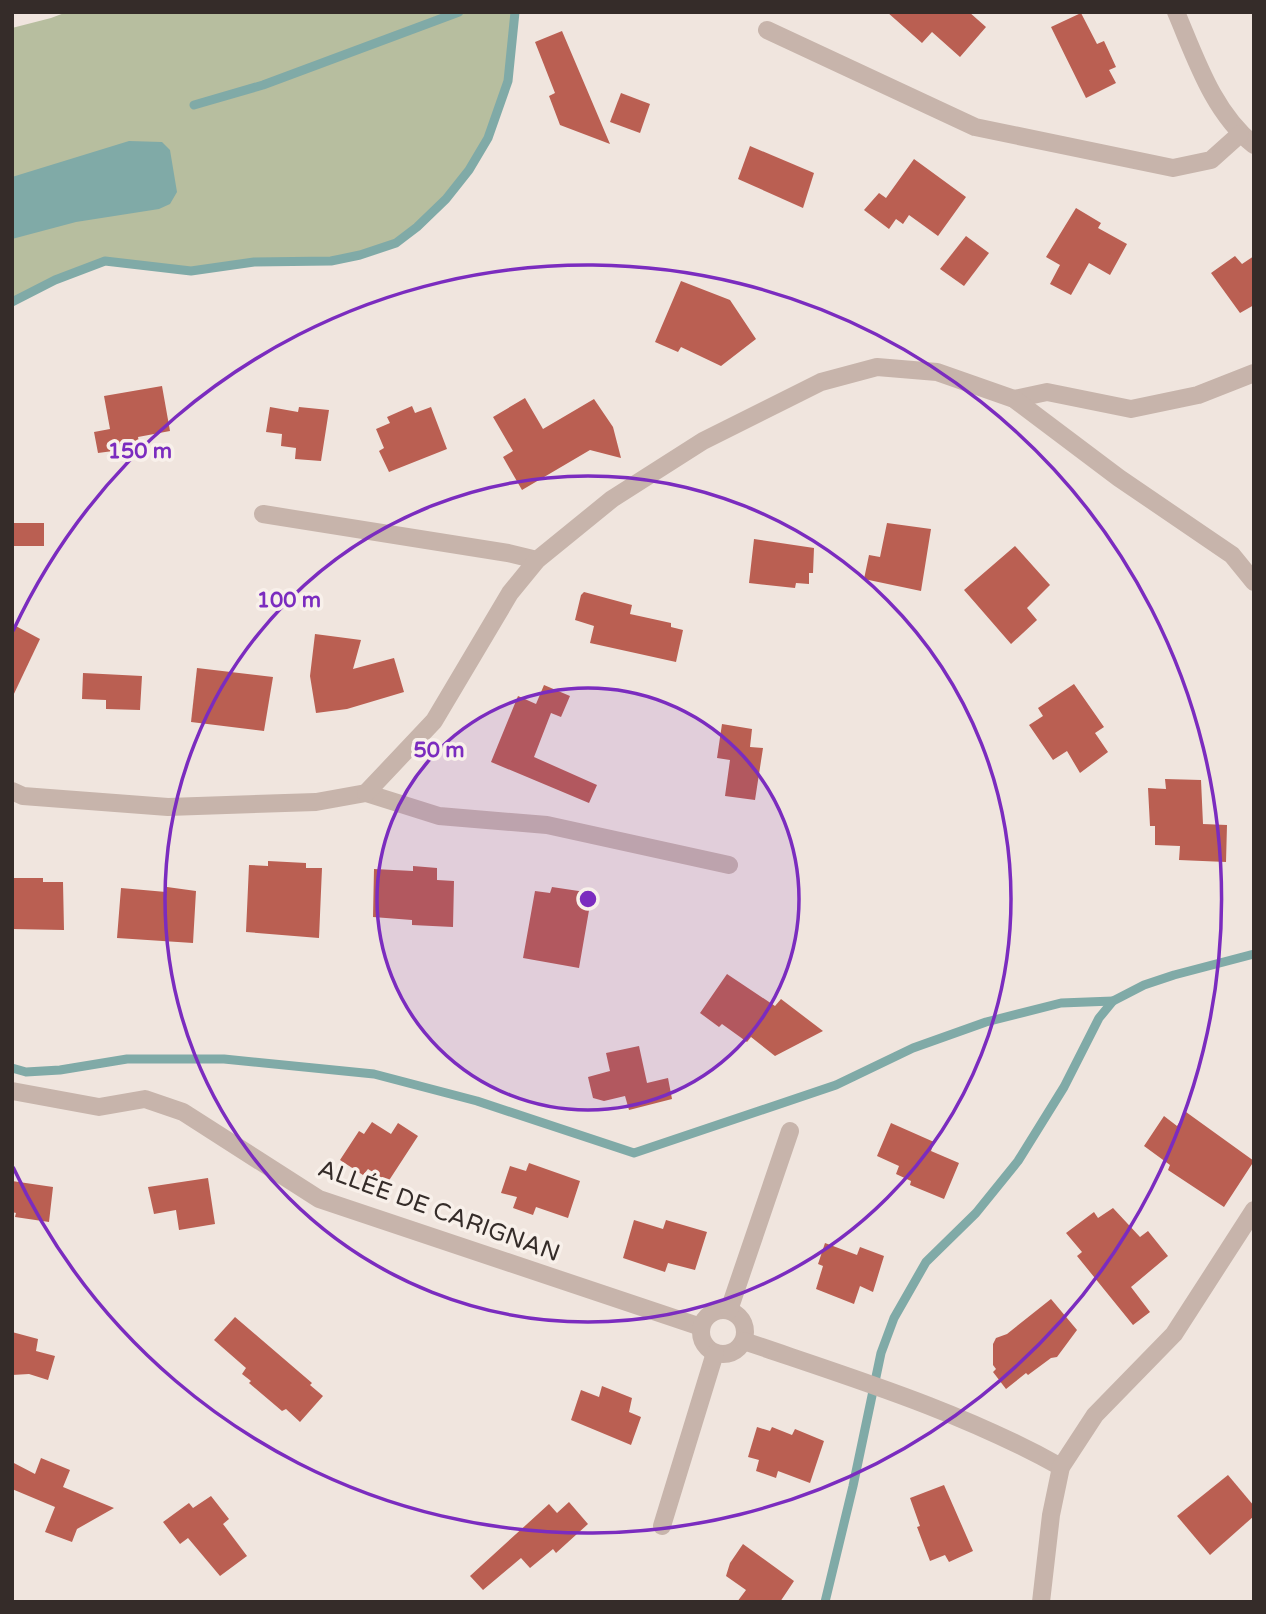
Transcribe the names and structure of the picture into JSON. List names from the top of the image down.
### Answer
{
  "streets": {
    "street": ["ALLÉE DE CARIGNAN"]
  },
  "rings": ["150 m", "100 m", "50 m"]
}
